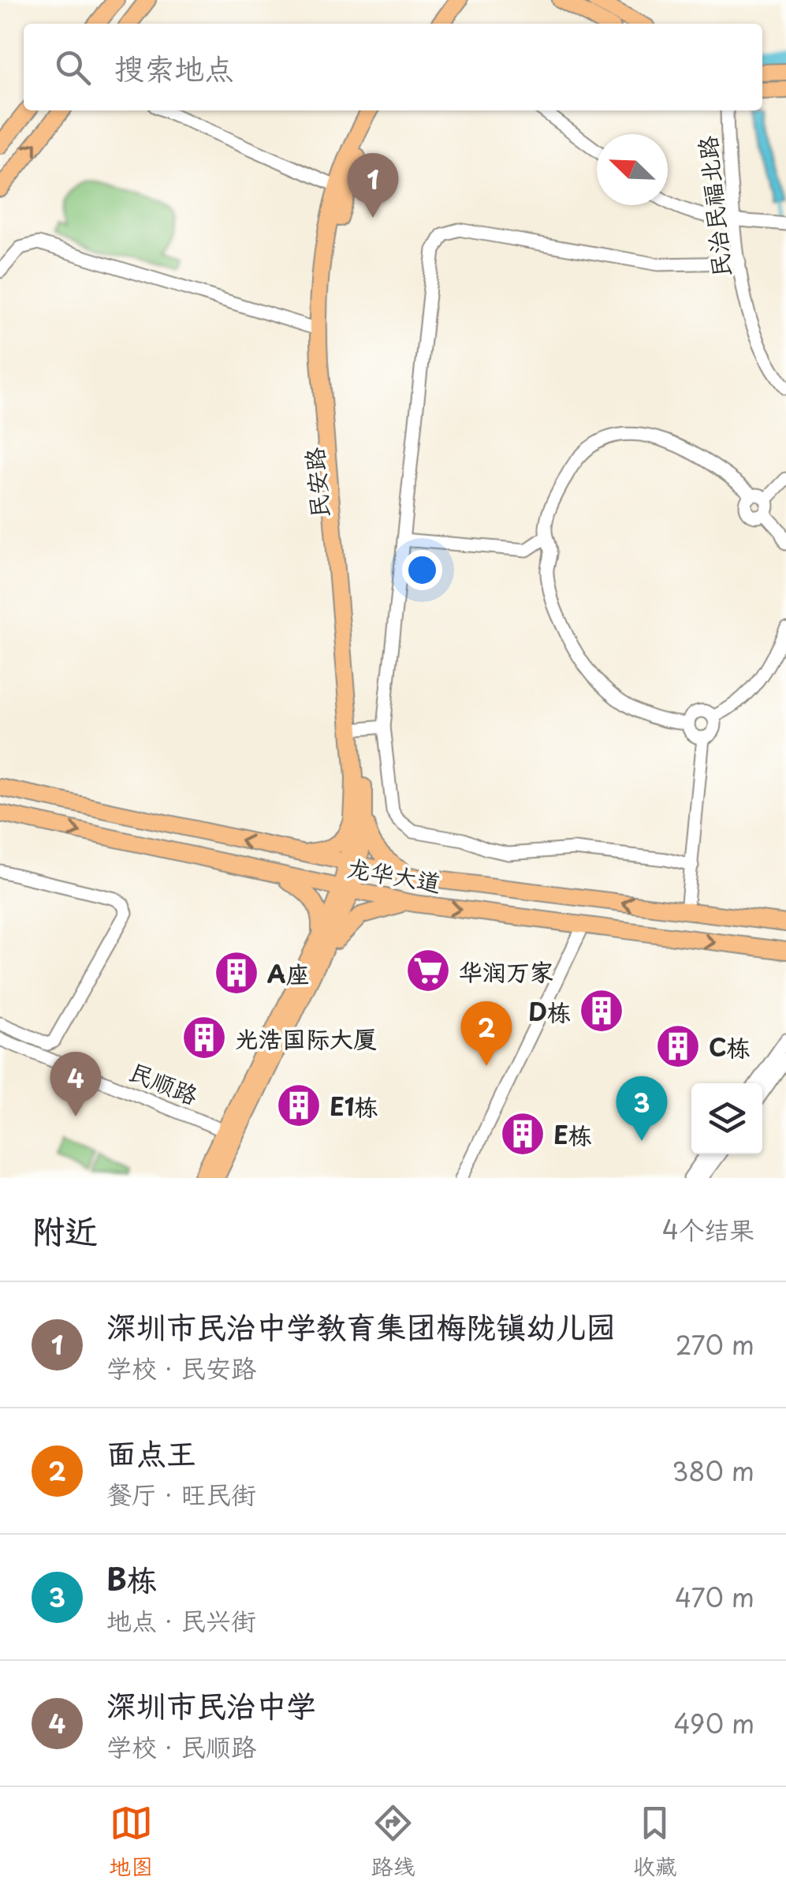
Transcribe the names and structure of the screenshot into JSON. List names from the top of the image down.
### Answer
{
  "streets": {
    "main road": ["民安路", "龙华大道"],
    "street": ["民治民福北路", "民顺路"]
  },
  "crossings": [
    ["民安路", "龙华大道"]
  ],
  "places": {
    "supermarket": ["华润万家"],
    "building": [
      "A座",
      "D栋",
      "光浩国际大厦",
      "C栋",
      "E1栋",
      "E栋"
    ]
  },
  "north": "top left",
  "page": {
    "search": "搜索地点",
    "pins": [
      "1",
      "2",
      "4",
      "3"
    ],
    "heading": ["附近", "4个结果"],
    "list": [
      {
        "mark": "1",
        "name": "深圳市民治中学教育集团梅陇镇幼儿园",
        "note": "学校 · 民安路",
        "value": "270 m"
      },
      {
        "mark": "2",
        "name": "面点王",
        "note": "餐厅 · 旺民街",
        "value": "380 m"
      },
      {
        "mark": "3",
        "name": "B栋",
        "note": "地点 · 民兴街",
        "value": "470 m"
      },
      {
        "mark": "4",
        "name": "深圳市民治中学",
        "note": "学校 · 民顺路",
        "value": "490 m"
      }
    ],
    "nav": ["地图", "路线", "收藏"]
  }
}
